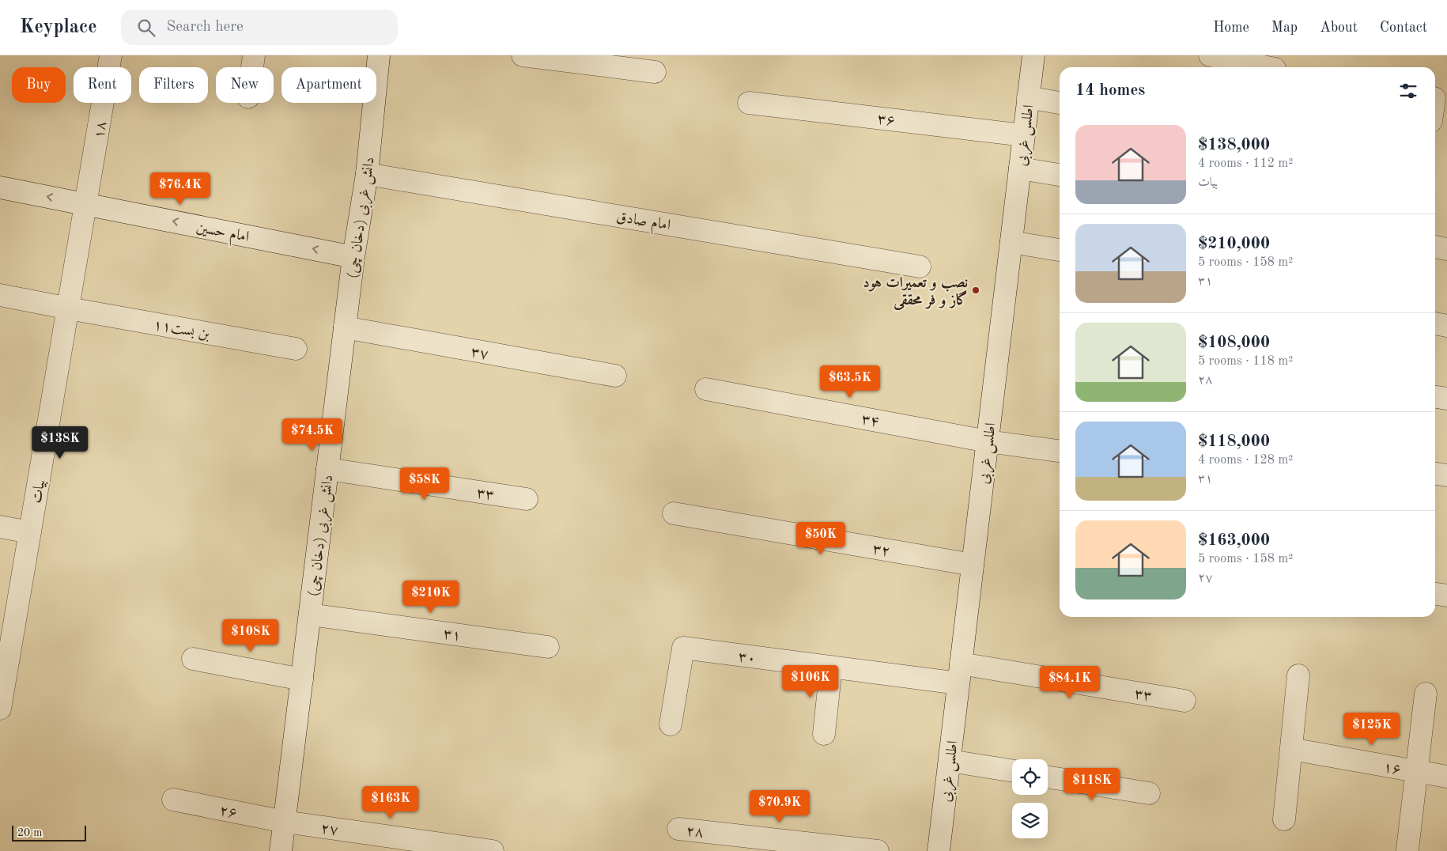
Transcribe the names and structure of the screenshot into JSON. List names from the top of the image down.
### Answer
{
  "streets": {
    "street": [
      "۳۶",
      "۱۸",
      "اطلس غربی",
      "دانش غربی (دخان چی)",
      "امام صادق",
      "امام حسین",
      "بن بست۱۱",
      "۳۷",
      "۳۴",
      "بیات",
      "۳۳",
      "۳۲",
      "۳۱",
      "۳۰",
      "۱۶",
      "۲۶",
      "۲۷",
      "۲۸"
    ]
  },
  "crossings": [
    ["۳۶", "اطلس غربی"],
    ["۱۸", "امام حسین"],
    ["۱۸", "بیات"],
    ["اطلس غربی", "۳۴"],
    ["اطلس غربی", "۳۳"],
    ["اطلس غربی", "۳۲"],
    ["اطلس غربی", "۳۰"],
    ["دانش غربی (دخان چی)", "امام صادق"],
    ["دانش غربی (دخان چی)", "امام حسین"],
    ["دانش غربی (دخان چی)", "۳۷"],
    ["دانش غربی (دخان چی)", "۳۳"],
    ["دانش غربی (دخان چی)", "۳۱"],
    ["دانش غربی (دخان چی)", "۲۶"],
    ["دانش غربی (دخان چی)", "۲۷"],
    ["امام حسین", "بیات"],
    ["بن بست۱۱", "بیات"],
    ["۳۳", "۳۰"],
    ["۲۶", "۲۷"]
  ],
  "one_way": ["امام حسین"],
  "places": ["نصب و تعمیرات هود گاز و فر محققی"],
  "scale_bar": "20 m",
  "page": {
    "header": "Keyplace",
    "search": "Search here",
    "nav": [
      "Home",
      "Map",
      "About",
      "Contact"
    ],
    "chip": [
      "Buy",
      "Rent",
      "Filters",
      "New",
      "Apartment"
    ],
    "heading": "14 homes",
    "list": [
      {
        "name": "$138,000",
        "note": "4 rooms · 112 m² · بیات"
      },
      {
        "name": "$210,000",
        "note": "5 rooms · 158 m² · ۳۱"
      },
      {
        "name": "$108,000",
        "note": "5 rooms · 118 m² · ۲۸"
      },
      {
        "name": "$118,000",
        "note": "4 rooms · 128 m² · ۳۱"
      },
      {
        "name": "$163,000",
        "note": "5 rooms · 158 m² · ۲۷"
      }
    ],
    "price": [
      "$76.4K",
      "$63.5K",
      "$74.5K",
      "$138K",
      "$58K",
      "$50K",
      "$210K",
      "$108K",
      "$106K",
      "$84.1K",
      "$125K",
      "$118K",
      "$163K",
      "$70.9K"
    ],
    "scale": "20 m"
  }
}
